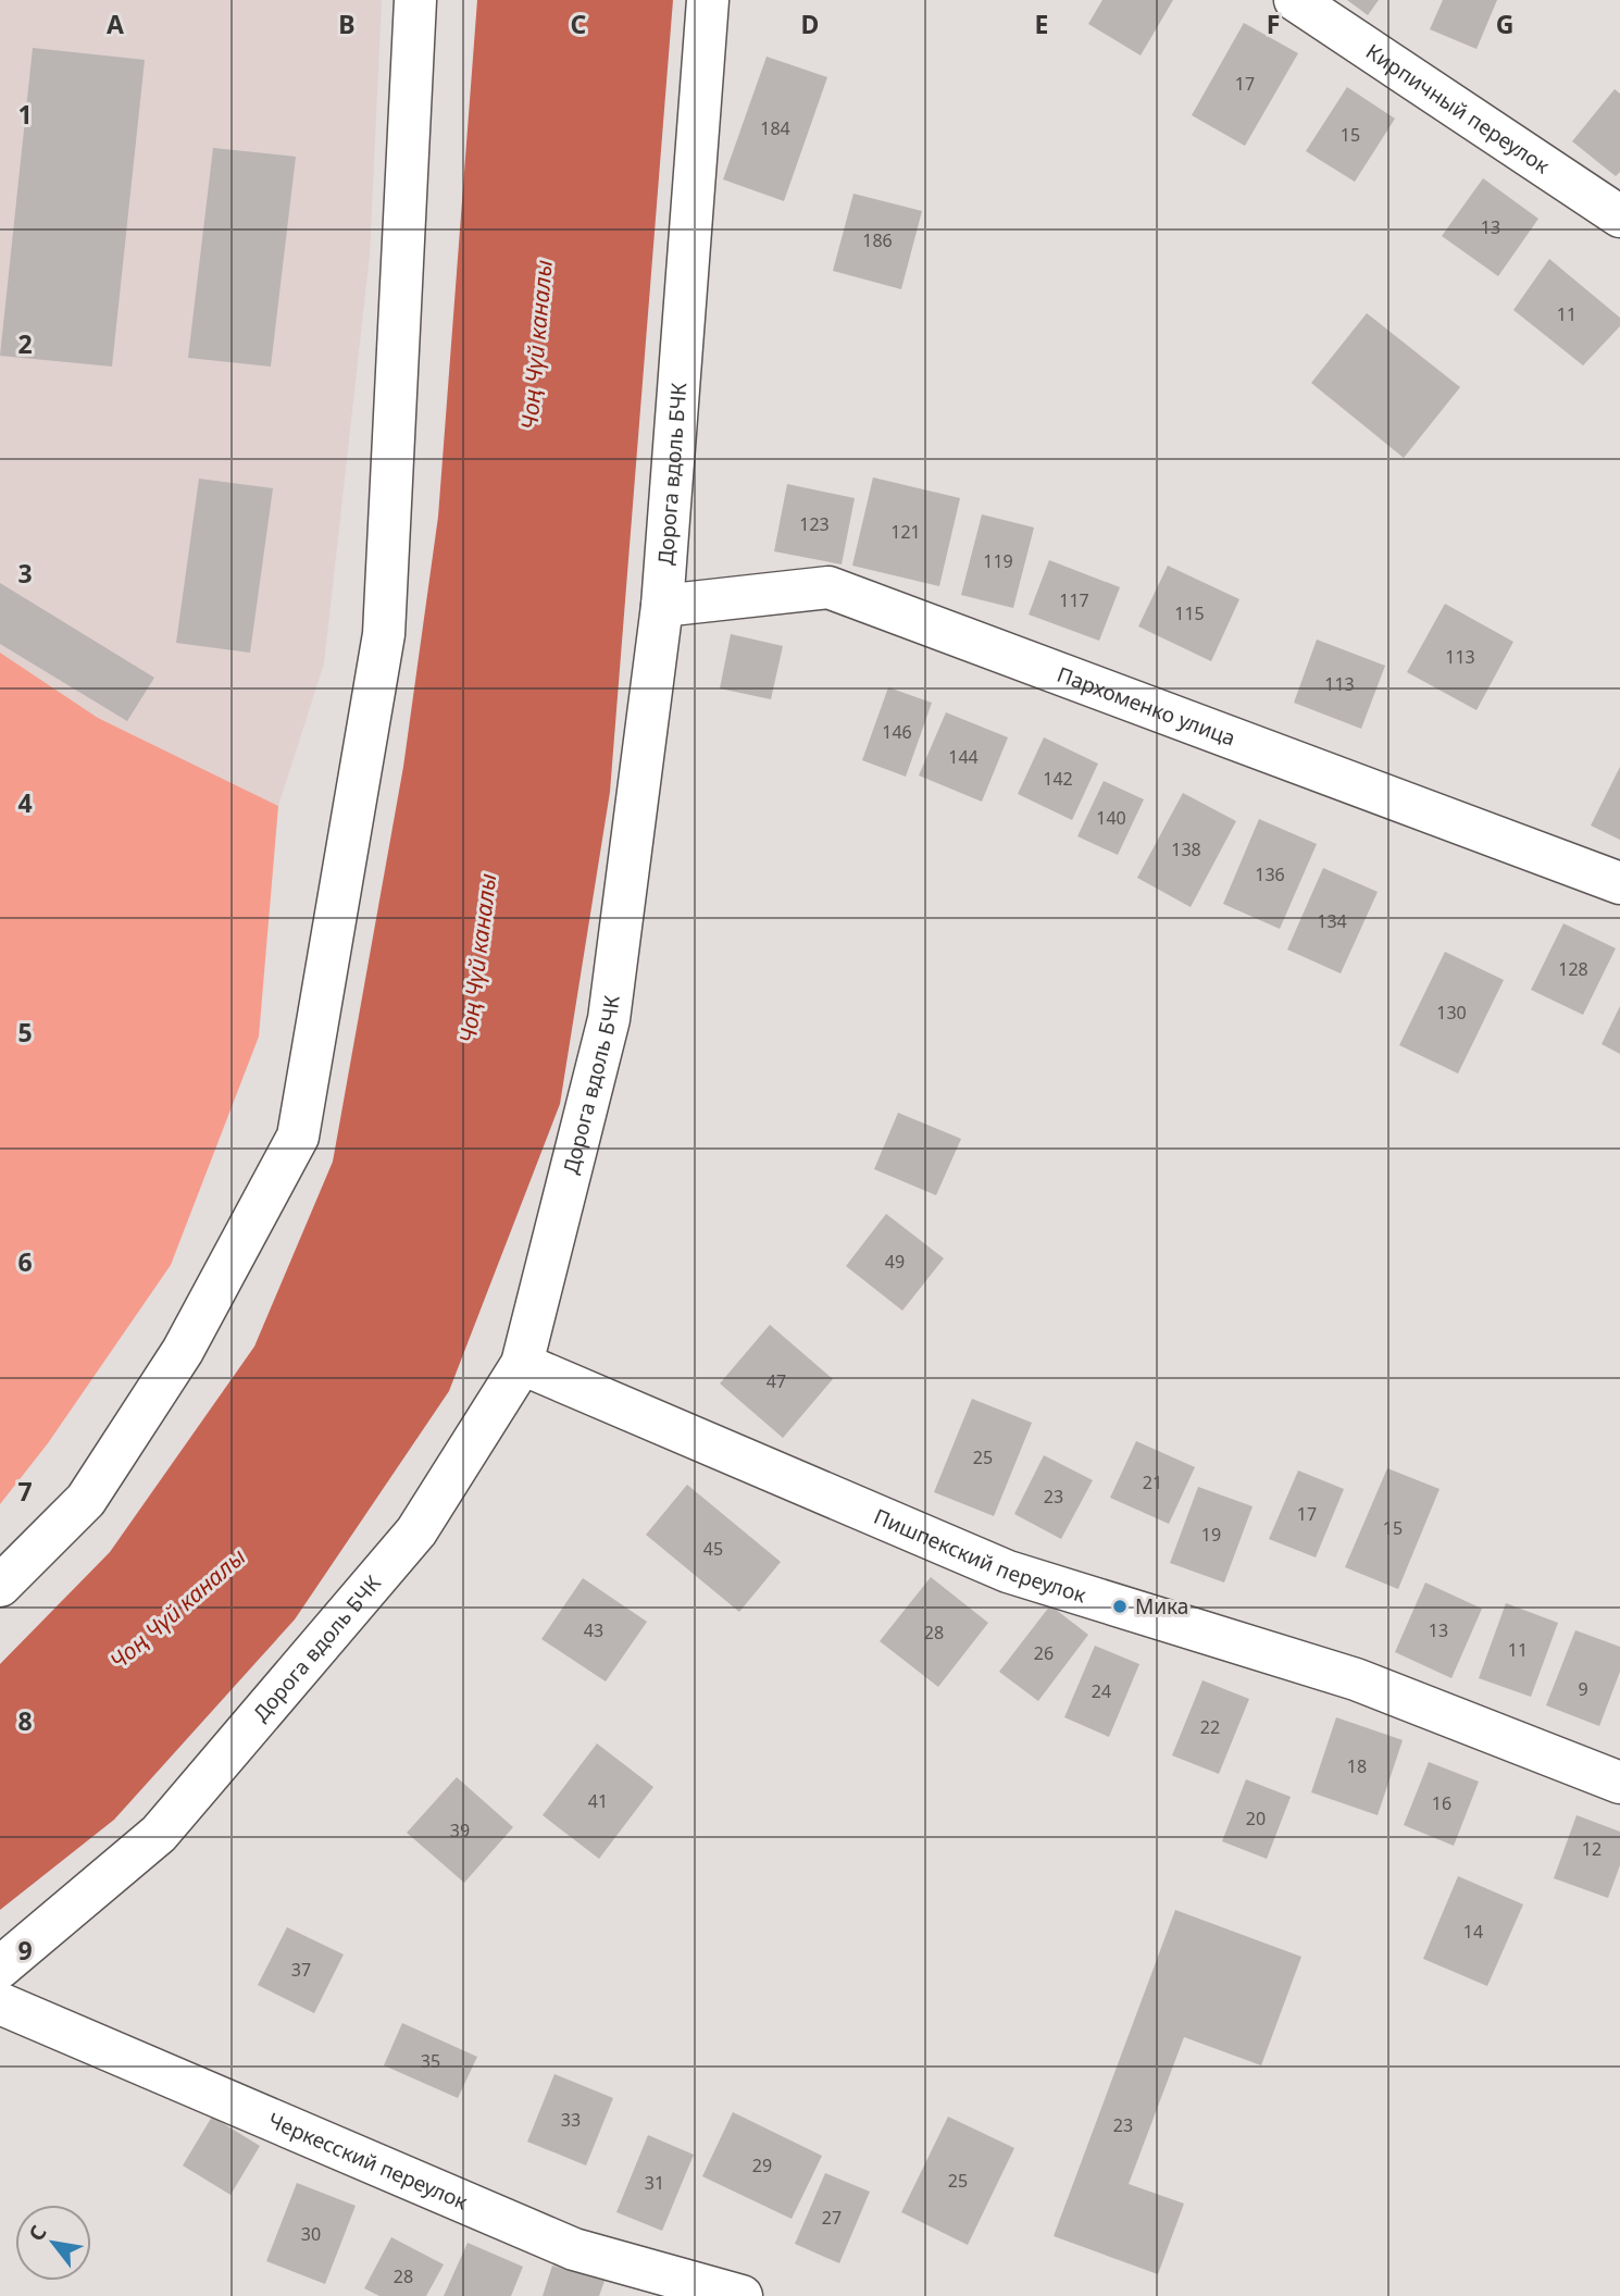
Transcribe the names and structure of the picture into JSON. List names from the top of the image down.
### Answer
{
  "streets": {
    "street": [
      "Кирпичный переулок",
      "Дорога вдоль БЧК",
      "Пархоменко улица",
      "Пишпекский переулок",
      "Черкесский переулок"
    ]
  },
  "crossings": [
    ["Дорога вдоль БЧК", "Пархоменко улица"],
    ["Дорога вдоль БЧК", "Пишпекский переулок"]
  ],
  "water": ["Чоң Чүй каналы"],
  "places": ["Мика"],
  "house_numbers": [
    "17",
    "184",
    "15",
    "13",
    "186",
    "11",
    "123",
    "121",
    "119",
    "117",
    "115",
    "113",
    "113",
    "146",
    "144",
    "142",
    "140",
    "138",
    "136",
    "134",
    "128",
    "130",
    "49",
    "47",
    "25",
    "21",
    "23",
    "17",
    "15",
    "19",
    "45",
    "43",
    "13",
    "28",
    "11",
    "26",
    "9",
    "24",
    "22",
    "18",
    "41",
    "16",
    "20",
    "39",
    "12",
    "14",
    "37",
    "35",
    "33",
    "23",
    "29",
    "25",
    "31",
    "27",
    "30",
    "28"
  ],
  "north": "top left",
  "grid": {
    "columns": [
      "A",
      "B",
      "C",
      "D",
      "E",
      "F",
      "G"
    ],
    "rows": [
      "1",
      "2",
      "3",
      "4",
      "5",
      "6",
      "7",
      "8",
      "9"
    ]
  }
}
